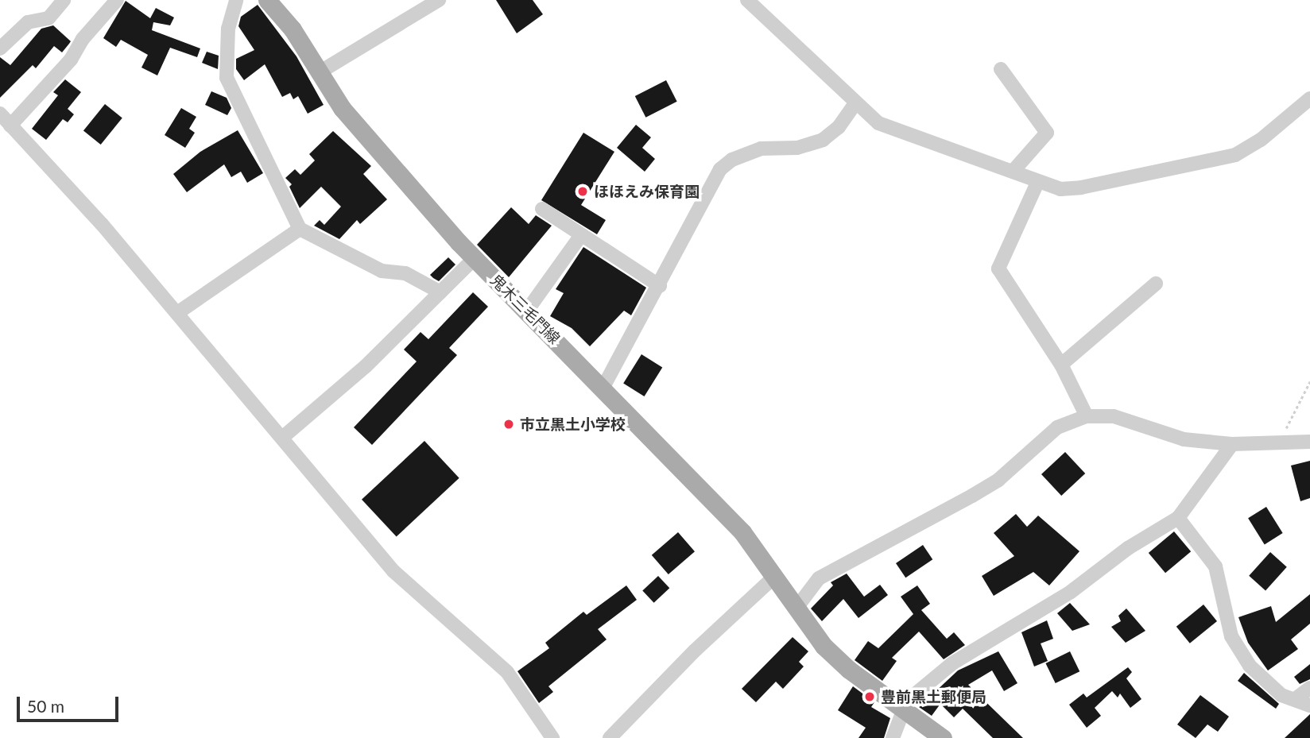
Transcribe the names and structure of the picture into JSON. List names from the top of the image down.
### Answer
{
  "streets": {
    "main road": ["鬼木三毛門線"]
  },
  "places": ["ほほえみ保育園", "市立黒土小学校", "豊前黒土郵便局"],
  "scale_bar": "50 m"
}
